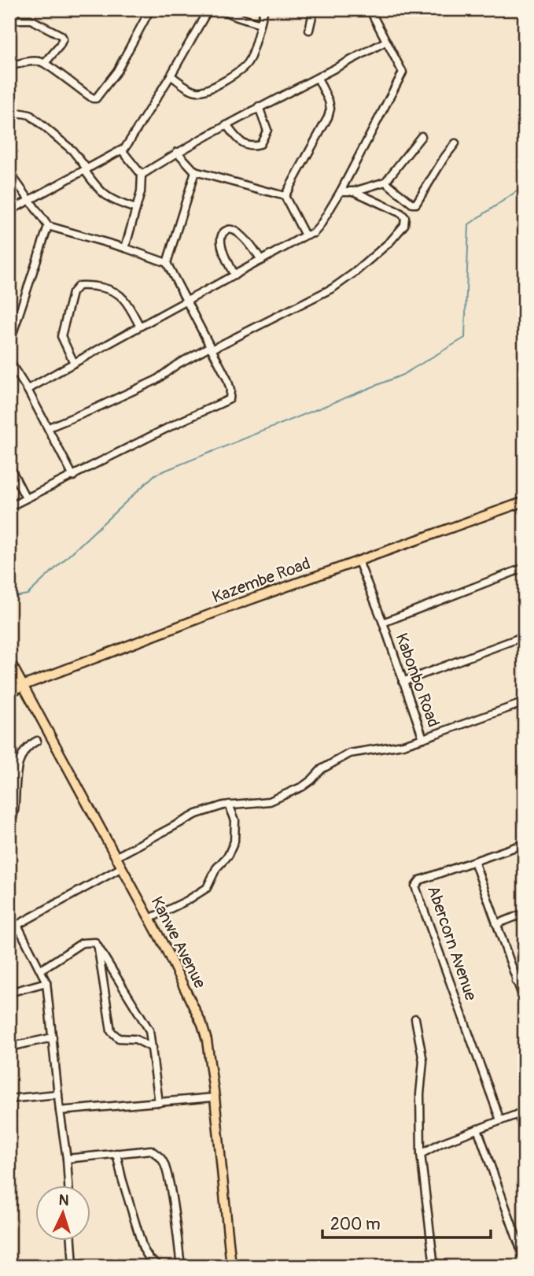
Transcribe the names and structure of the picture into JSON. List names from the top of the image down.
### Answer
{
  "streets": {
    "main road": ["Kazembe Road", "Kanwe Avenue"],
    "street": ["Kabonbo Road", "Abercorn Avenue"]
  },
  "crossings": [
    ["Kazembe Road", "Kabonbo Road"],
    ["Kazembe Road", "Kanwe Avenue"]
  ],
  "scale_bar": "200 m",
  "north": "top"
}
